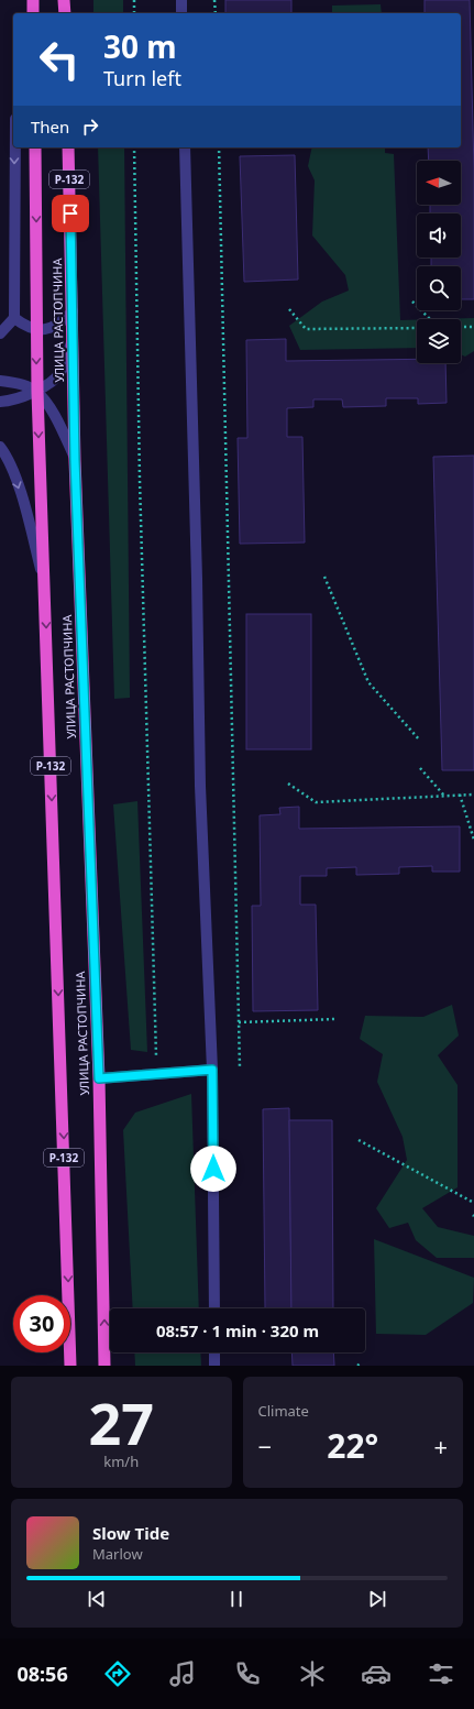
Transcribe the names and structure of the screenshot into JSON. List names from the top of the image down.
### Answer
{
  "streets": {
    "highway": ["Р-132", "УЛИЦА РАСТОПЧИНА"]
  },
  "north": "left",
  "page": {
    "turn": ["30 m", "Turn left"],
    "then": "Then",
    "limit": "30",
    "trip": "08:57 · 1 min · 320 m",
    "tile": [
      ["27", "km/h"],
      "Climate"
    ],
    "heat": ["−", "22°", "+"],
    "song": ["Slow Tide", "Marlow"],
    "tabs": "08:56"
  }
}
